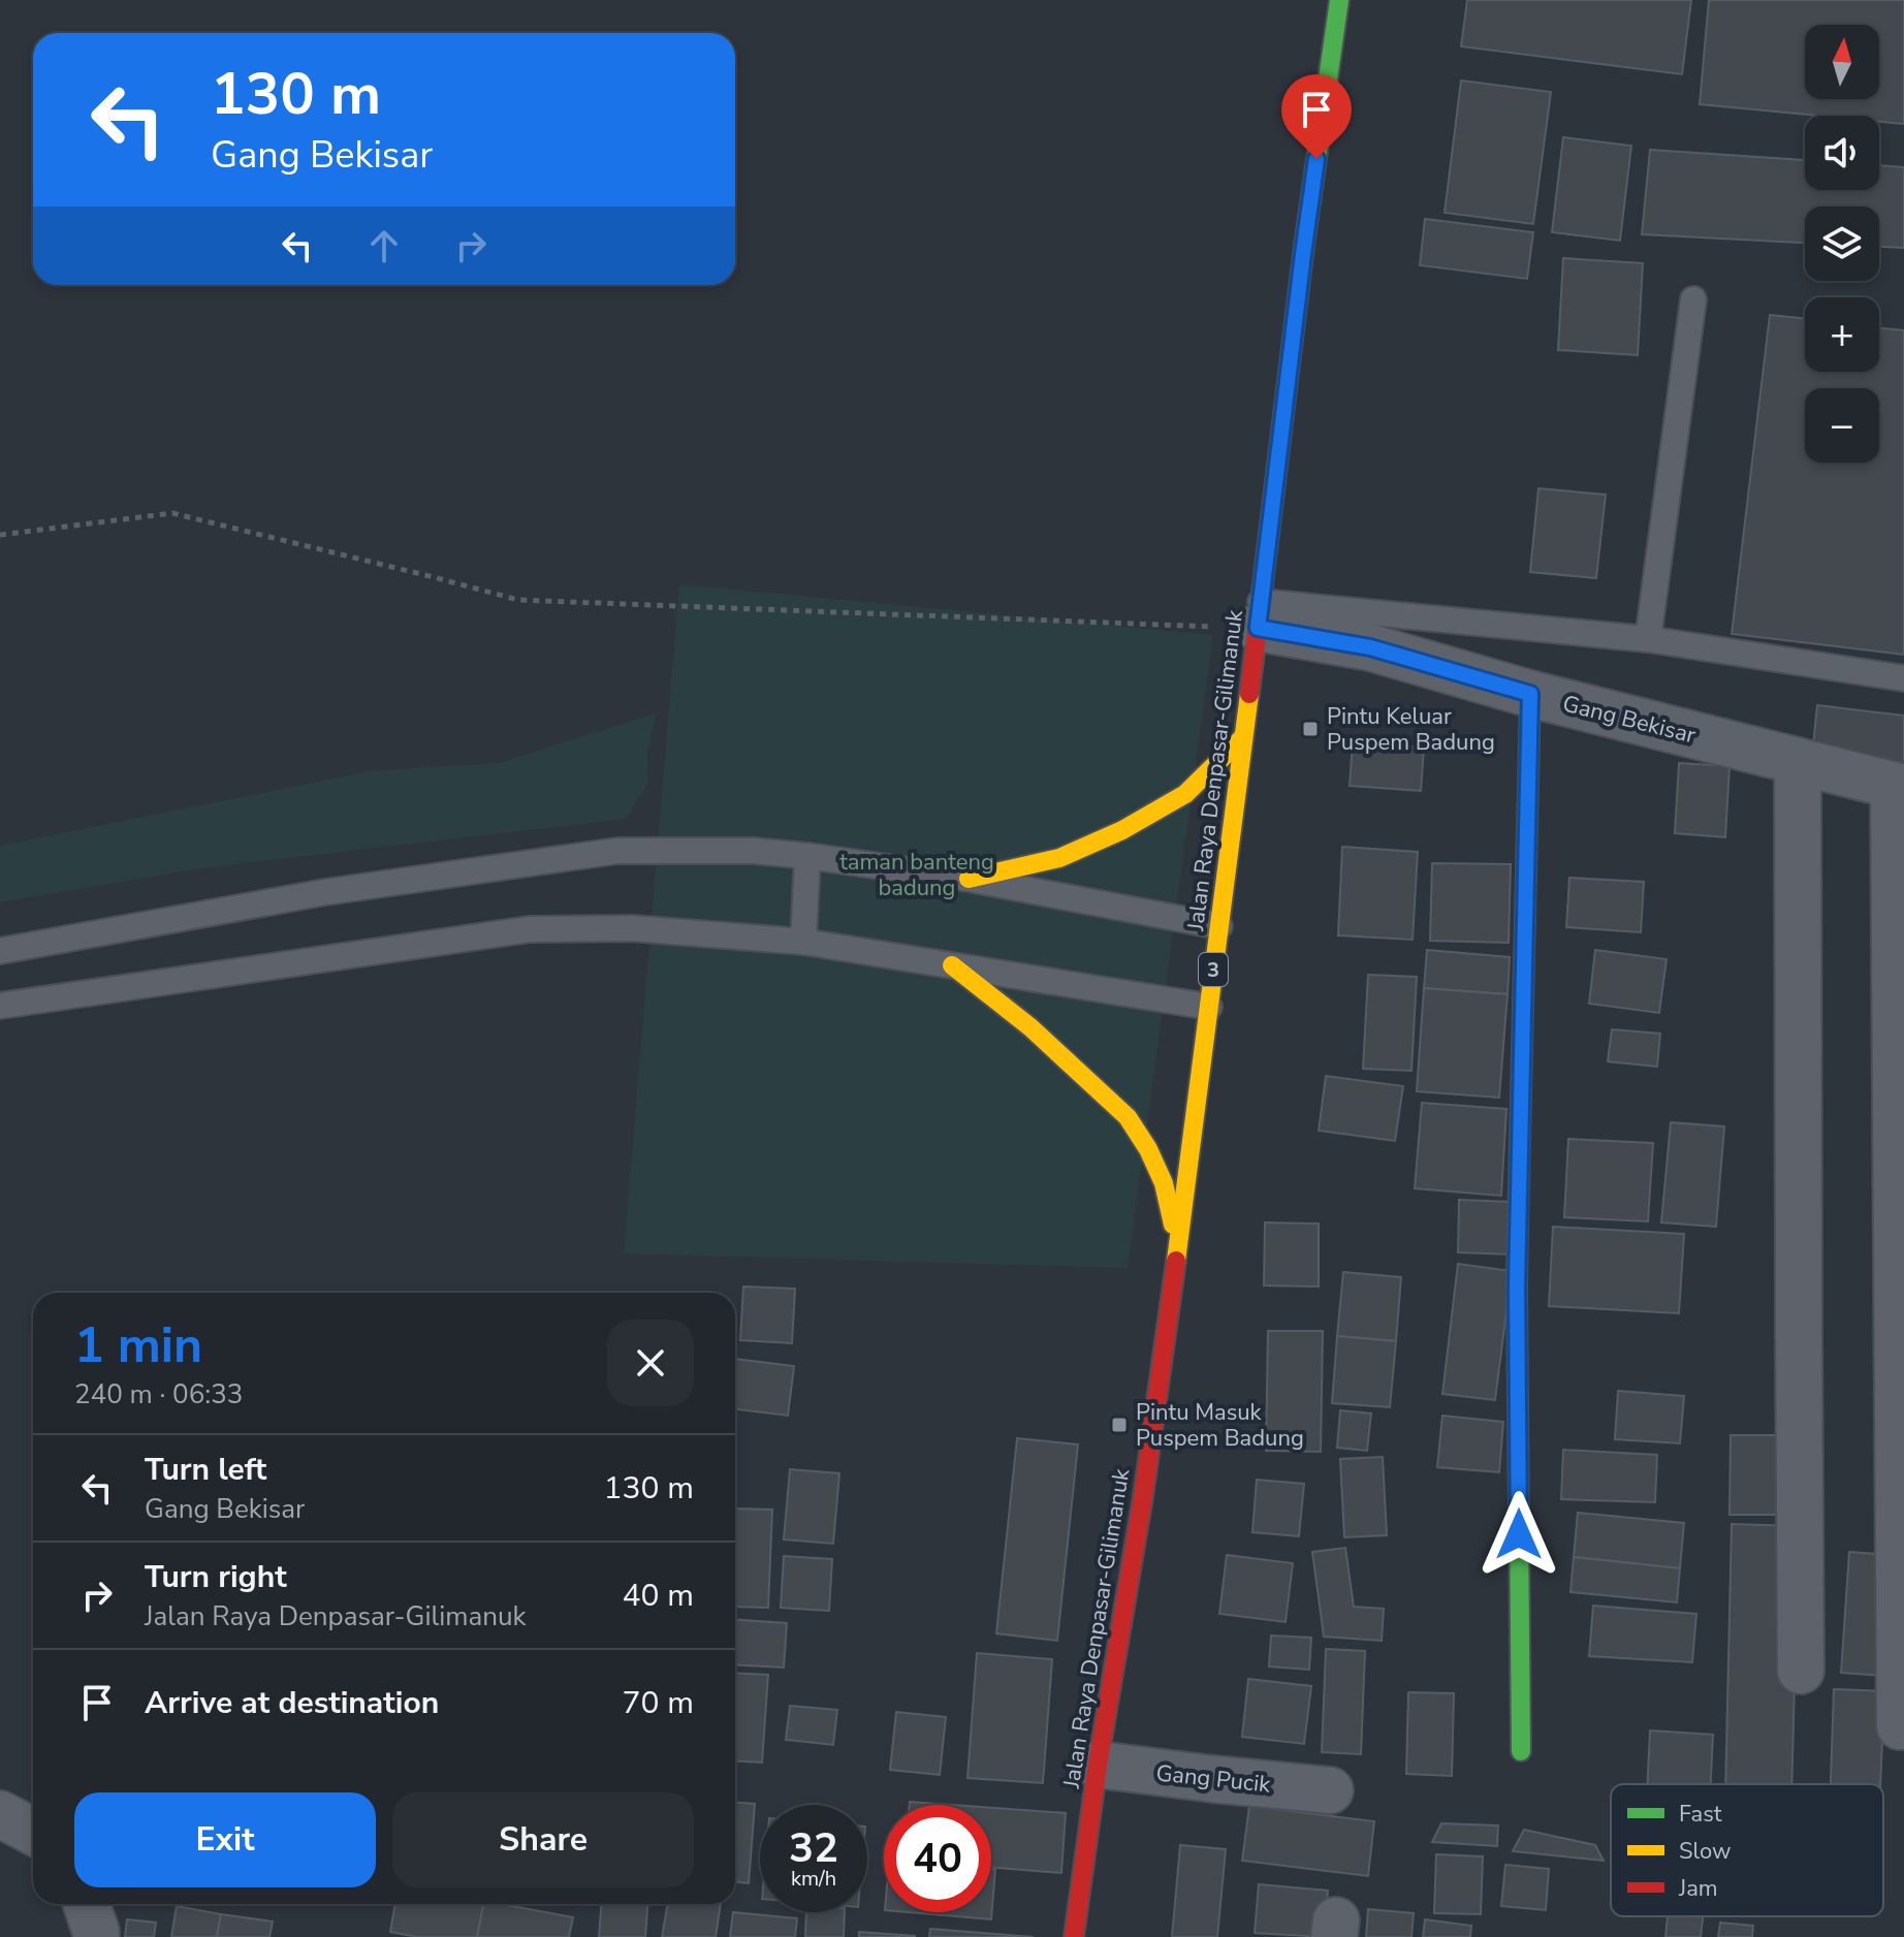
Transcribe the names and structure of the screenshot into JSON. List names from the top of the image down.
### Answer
{
  "streets": {
    "main road": ["Jalan Raya Denpasar-Gilimanuk", "3"],
    "street": ["Gang Bekisar", "Gang Pucik"]
  },
  "crossings": [
    ["Gang Bekisar", "Jalan Raya Denpasar-Gilimanuk"],
    ["Jalan Raya Denpasar-Gilimanuk", "Gang Pucik"]
  ],
  "parks": ["taman banteng badung"],
  "places": {
    "transit": ["Pintu Keluar Puspem Badung", "Pintu Masuk Puspem Badung"]
  },
  "legend": ["Fast", "Slow", "Jam"],
  "north": "top",
  "page": {
    "map_buttons": ["+", "−"],
    "turn": ["130 m", "Gang Bekisar"],
    "heading": ["1 min", "240 m · 06:33"],
    "list": [
      {
        "name": "Turn left",
        "note": "Gang Bekisar",
        "value": "130 m"
      },
      {
        "name": "Turn right",
        "note": "Jalan Raya Denpasar-Gilimanuk",
        "value": "40 m"
      },
      {
        "name": "Arrive at destination",
        "value": "70 m"
      }
    ],
    "buttons": ["Exit", "Share"],
    "speed": "32 km/h",
    "limit": "40"
  }
}
